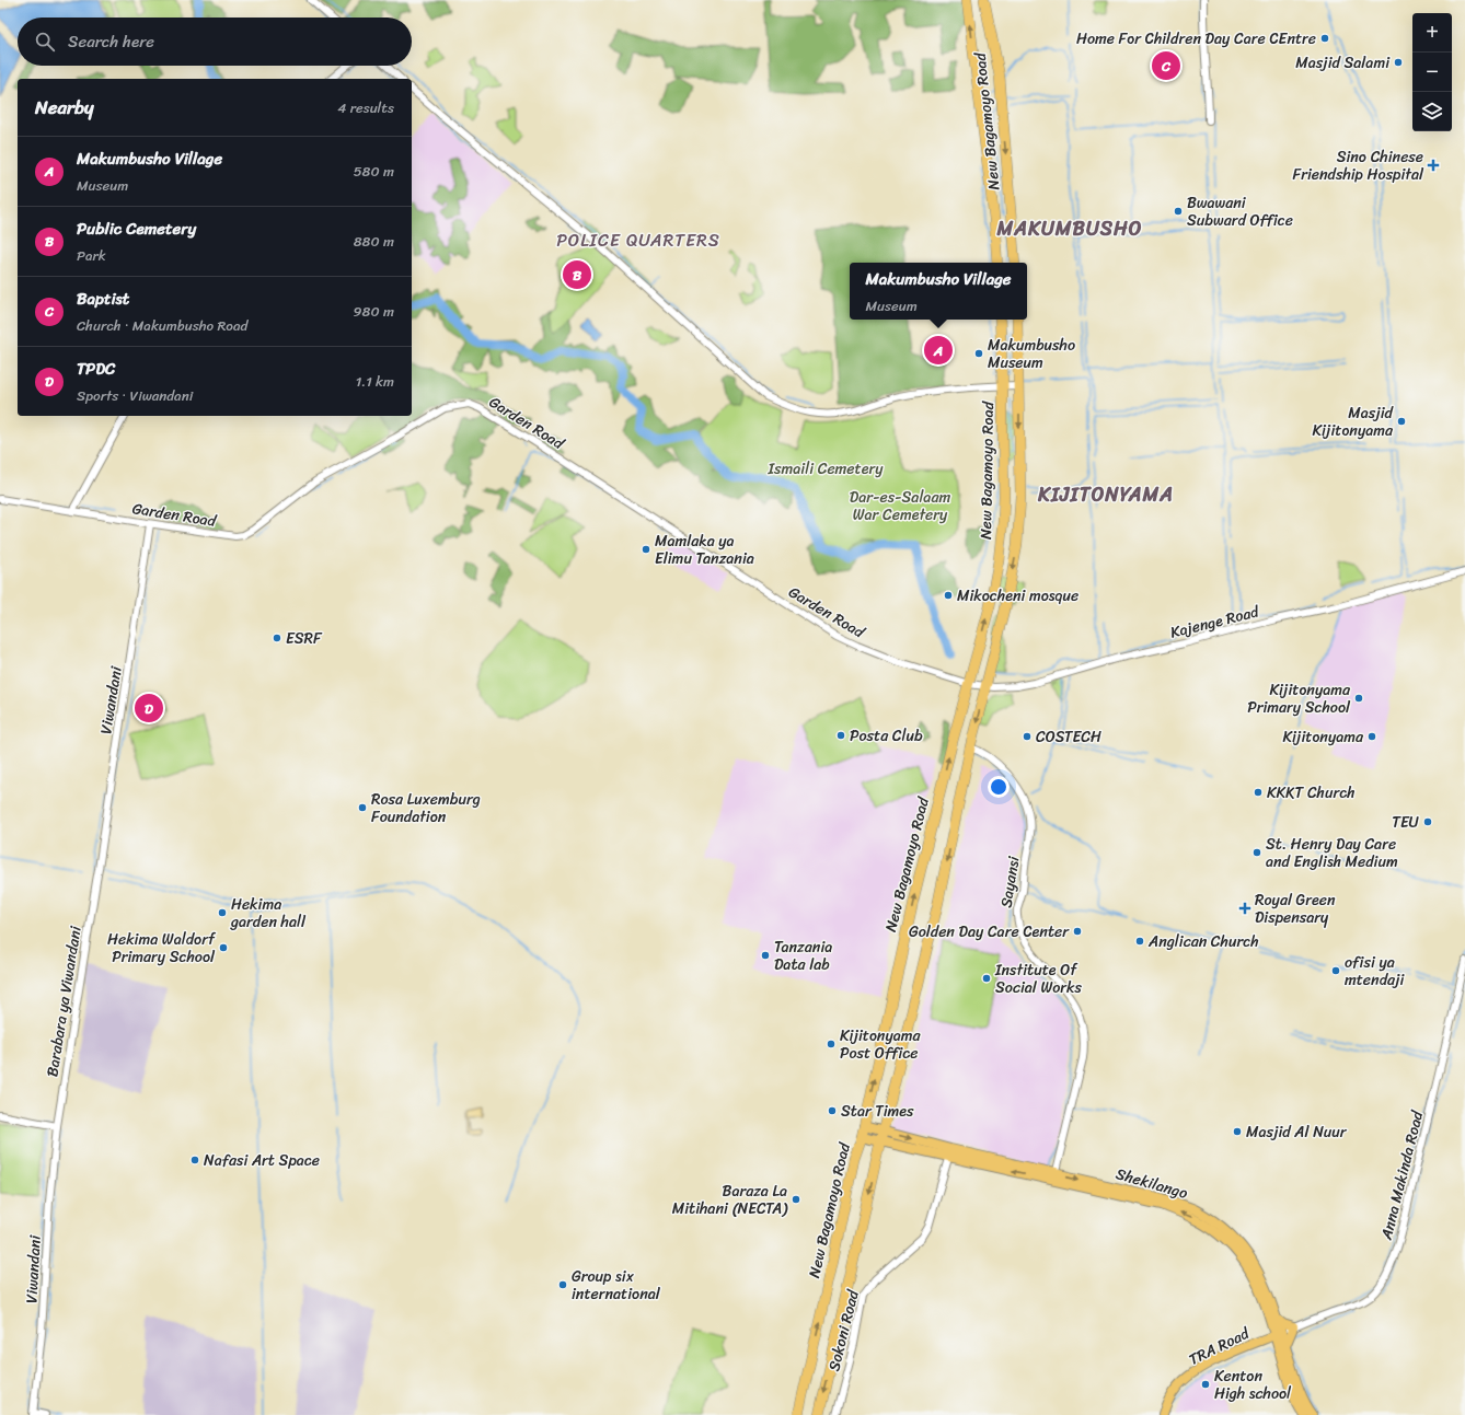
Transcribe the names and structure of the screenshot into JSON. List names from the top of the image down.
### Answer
{
  "streets": {
    "highway": ["New Bagamoyo Road"],
    "main road": ["Shekilango", "TRA Road"],
    "street": [
      "Garden Road",
      "Kajenge Road",
      "Viwandani",
      "Sayansi",
      "Barabara ya Viwandani",
      "Anna Makinda Road",
      "Sokoni Road"
    ]
  },
  "crossings": [
    ["New Bagamoyo Road", "Garden Road"],
    ["New Bagamoyo Road", "Kajenge Road"],
    ["New Bagamoyo Road", "Sayansi"],
    ["New Bagamoyo Road", "Shekilango"],
    ["Garden Road", "Kajenge Road"],
    ["Garden Road", "Viwandani"],
    ["Viwandani", "Barabara ya Viwandani"],
    ["Sayansi", "Shekilango"],
    ["Anna Makinda Road", "Shekilango"],
    ["Anna Makinda Road", "TRA Road"],
    ["Shekilango", "Sokoni Road"],
    ["Shekilango", "TRA Road"]
  ],
  "districts": ["MAKUMBUSHO", "POLICE QUARTERS", "KIJITONYAMA"],
  "parks": ["Ismaili Cemetery", "Dar-es-Salaam War Cemetery"],
  "places": {
    "other": [
      "Home For Children Day Care CEntre",
      "Masjid Salami",
      "Bwawani Subward Office",
      "Makumbusho Museum",
      "Masjid Kijitonyama",
      "Mamlaka ya Elimu Tanzania",
      "Mikocheni mosque",
      "ESRF",
      "Kijitonyama Primary School",
      "Posta Club",
      "COSTECH",
      "Kijitonyama",
      "KKKT Church",
      "Rosa Luxemburg Foundation",
      "TEU",
      "St. Henry Day Care and English Medium",
      "Hekima garden hall",
      "Golden Day Care Center",
      "Anglican Church",
      "Hekima Waldorf Primary School",
      "Tanzania Data lab",
      "ofisi ya mtendaji",
      "Institute Of Social Works",
      "Kijitonyama Post Office",
      "Star Times",
      "Masjid Al Nuur",
      "Nafasi Art Space",
      "Baraza La Mitihani (NECTA)",
      "Group six international",
      "Kenton High school"
    ],
    "health": ["Sino Chinese Friendship Hospital", "Royal Green Dispensary"]
  },
  "page": {
    "map_buttons": ["+", "−"],
    "search": "Search here",
    "pins": [
      "C",
      "B",
      "A",
      "D"
    ],
    "heading": ["Nearby", "4 results"],
    "list": [
      {
        "mark": "A",
        "name": "Makumbusho Village",
        "note": "Museum",
        "value": "580 m"
      },
      {
        "mark": "B",
        "name": "Public Cemetery",
        "note": "Park",
        "value": "880 m"
      },
      {
        "mark": "C",
        "name": "Baptist",
        "note": "Church · Makumbusho Road",
        "value": "980 m"
      },
      {
        "mark": "D",
        "name": "TPDC",
        "note": "Sports · Viwandani",
        "value": "1.1 km"
      }
    ],
    "popup": ["Makumbusho Village", "Museum"]
  }
}
